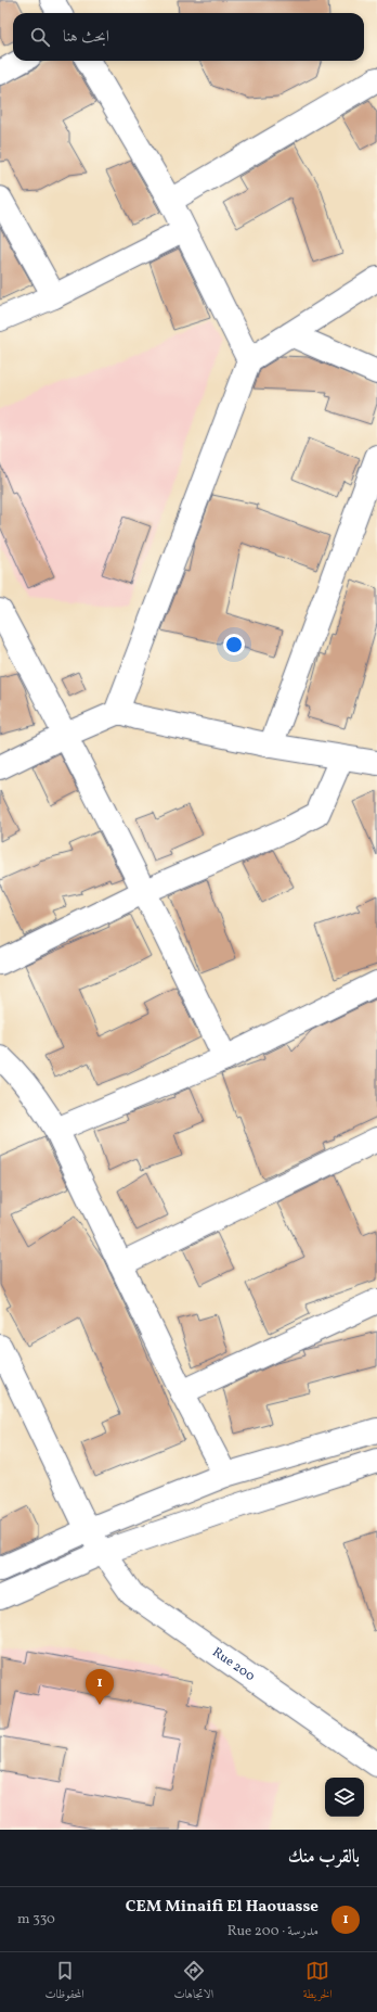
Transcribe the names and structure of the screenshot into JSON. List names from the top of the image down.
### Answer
{
  "streets": {
    "street": ["Rue 200"]
  },
  "page": {
    "search": "ابحث هنا",
    "pins": "1",
    "heading": "بالقرب منك",
    "list": [
      {
        "mark": "1",
        "name": "CEM Minaifi El Haouasse",
        "note": "مدرسة · Rue 200",
        "value": "330 m"
      }
    ],
    "nav": ["الخريطة", "الاتجاهات", "المحفوظات"]
  }
}
